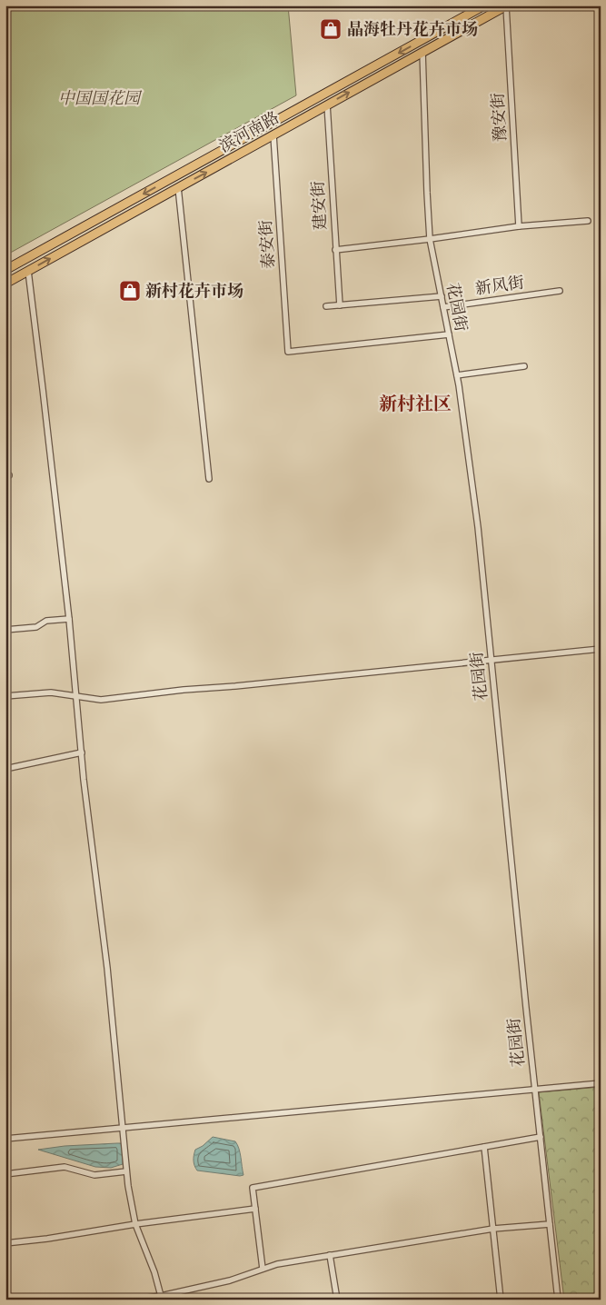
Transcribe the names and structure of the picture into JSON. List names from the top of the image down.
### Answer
{
  "streets": {
    "main road": ["滨河南路"],
    "street": [
      "豫安街",
      "建安街",
      "泰安街",
      "新风街",
      "花园街"
    ]
  },
  "crossings": [
    ["豫安街", "滨河南路"],
    ["滨河南路", "建安街"],
    ["滨河南路", "泰安街"],
    ["滨河南路", "花园街"],
    ["泰安街", "花园街"],
    ["新风街", "花园街"]
  ],
  "districts": ["新村社区"],
  "parks": ["中国国花园"],
  "places": {
    "shop": ["晶海牡丹花卉市场", "新村花卉市场"]
  }
}
